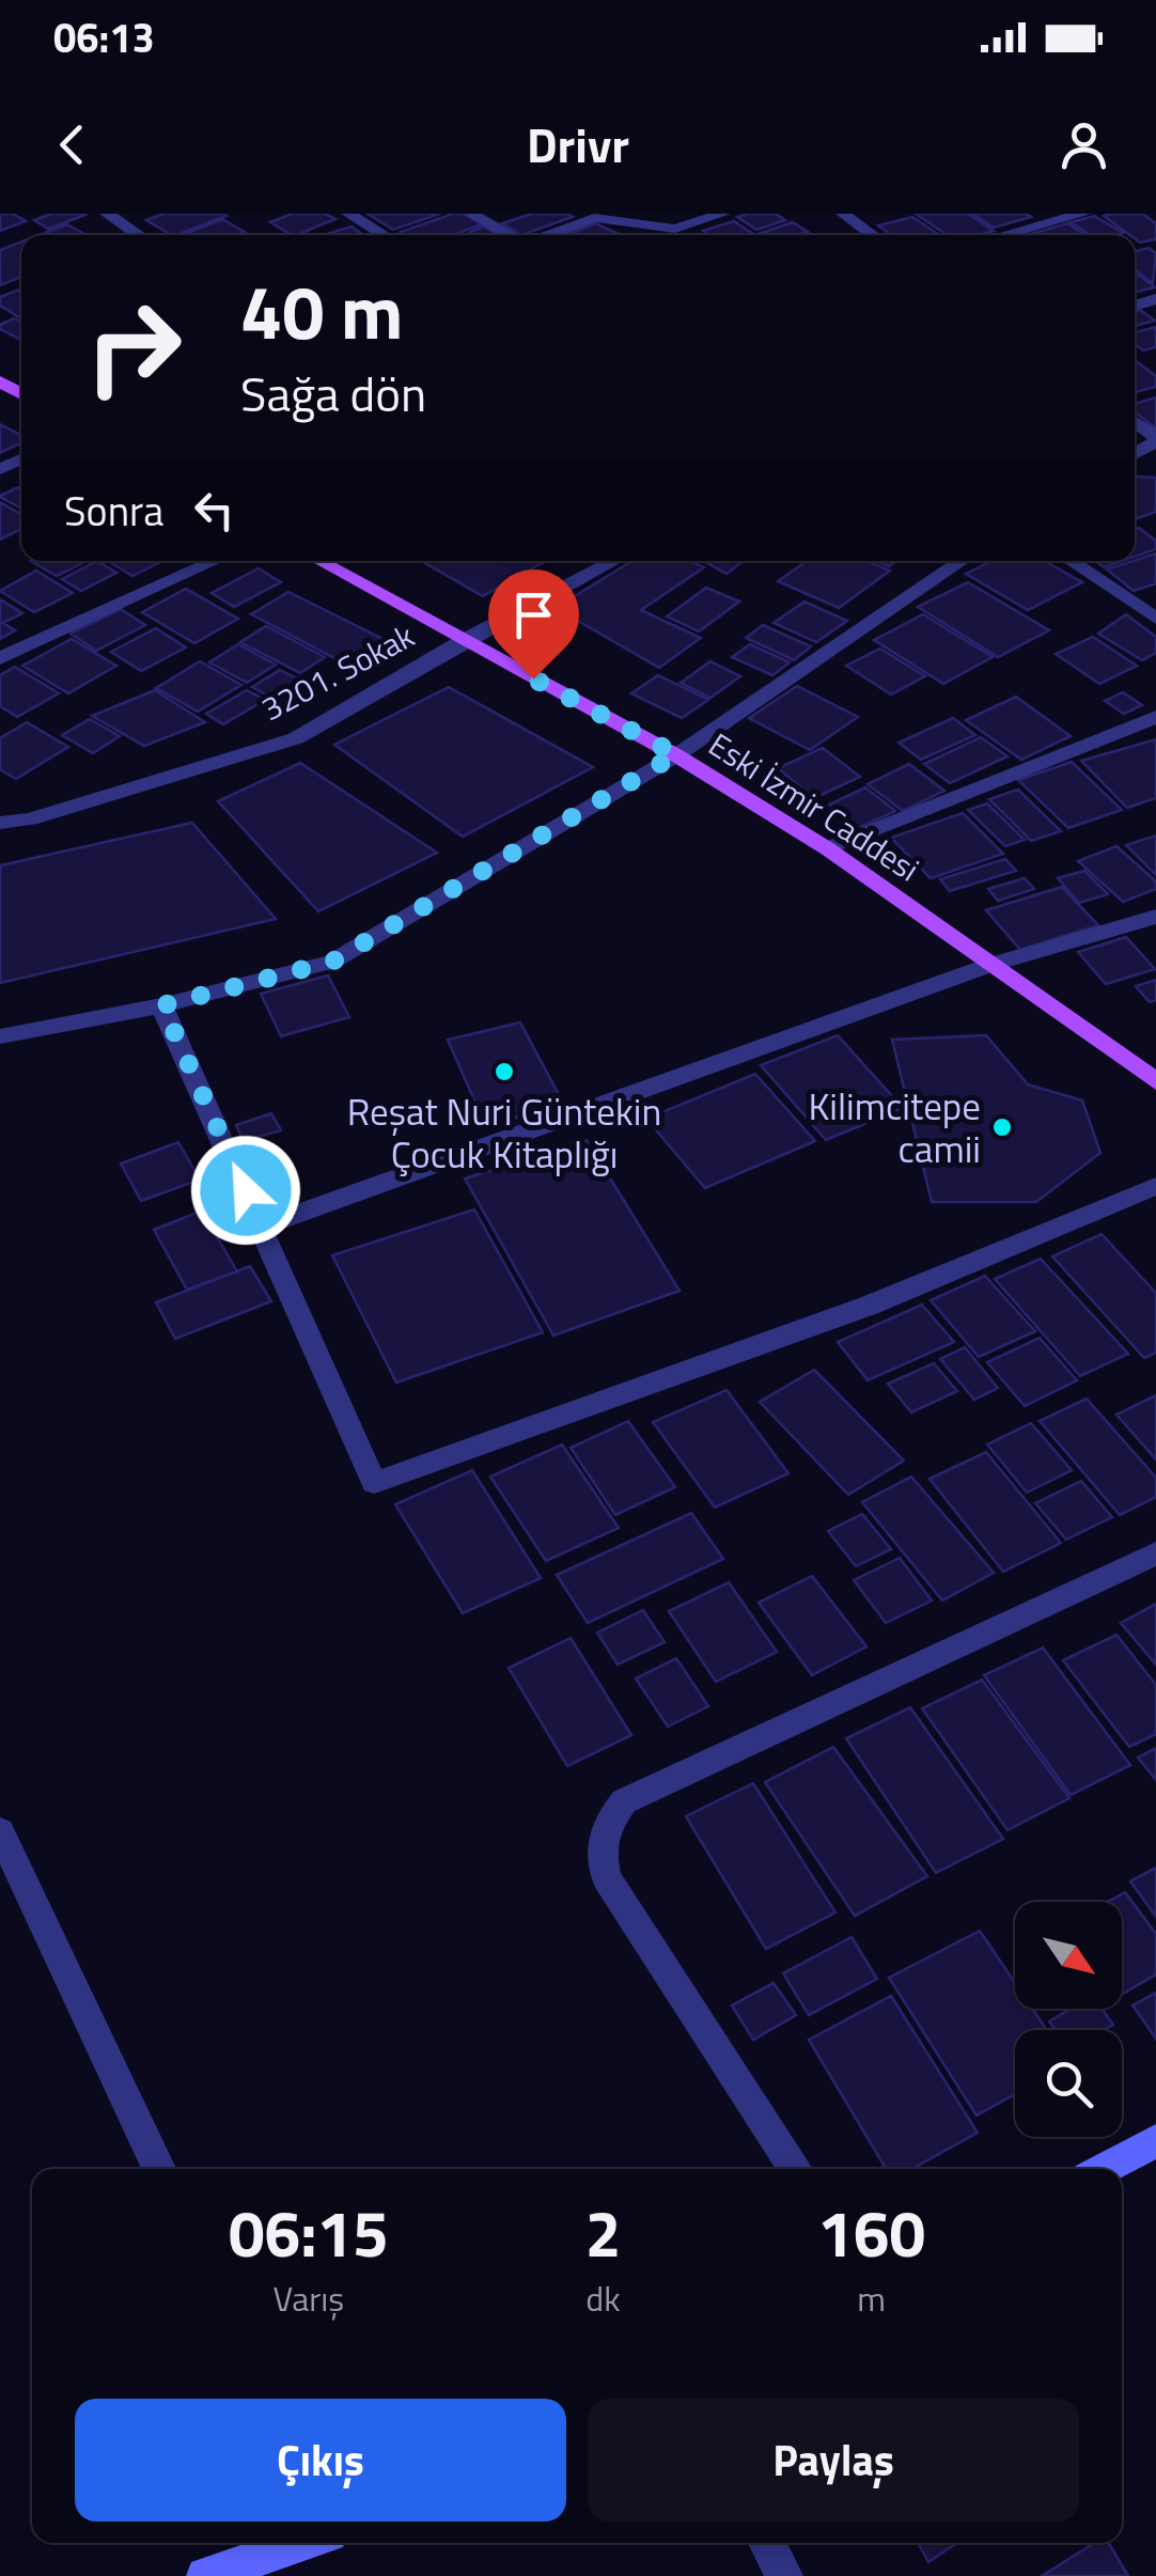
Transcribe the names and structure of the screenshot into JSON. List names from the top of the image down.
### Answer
{
  "streets": {
    "main road": ["Eski İzmir Caddesi"],
    "street": ["3201. Sokak"]
  },
  "crossings": [
    ["3201. Sokak", "Eski İzmir Caddesi"]
  ],
  "places": ["Reşat Nuri Güntekin Çocuk Kitaplığı", "Kilimcitepe camii"],
  "north": "bottom right",
  "page": {
    "status": "06:13",
    "header": "Drivr",
    "turn": ["40 m", "Sağa dön"],
    "then": "Sonra",
    "eta": [
      "06:15",
      "Varış",
      "2",
      "dk",
      "160",
      "m"
    ],
    "buttons": ["Çıkış", "Paylaş"]
  }
}
